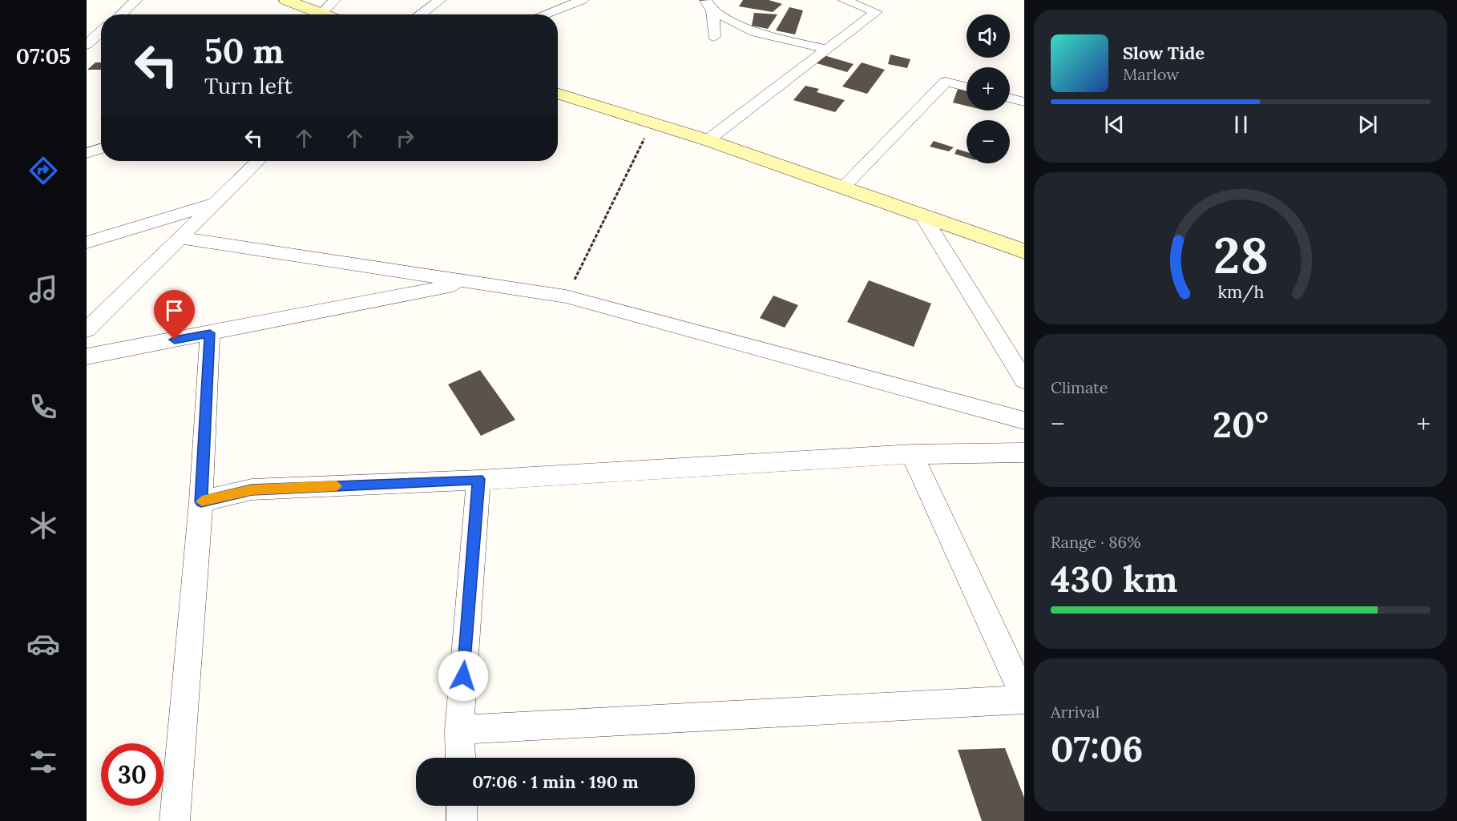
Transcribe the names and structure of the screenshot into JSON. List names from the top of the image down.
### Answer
{
  "page": {
    "tabs": "07:05",
    "map_buttons": ["+", "−"],
    "turn": ["50 m", "Turn left"],
    "song": ["Slow Tide", "Marlow"],
    "tile": [
      "Climate",
      ["Range · 86%", "430 km"],
      ["Arrival", "07:06"]
    ],
    "heat": ["−", "20°", "+"],
    "limit": "30",
    "trip": "07:06 · 1 min · 190 m",
    "gauge": ["28", "km/h"]
  }
}
